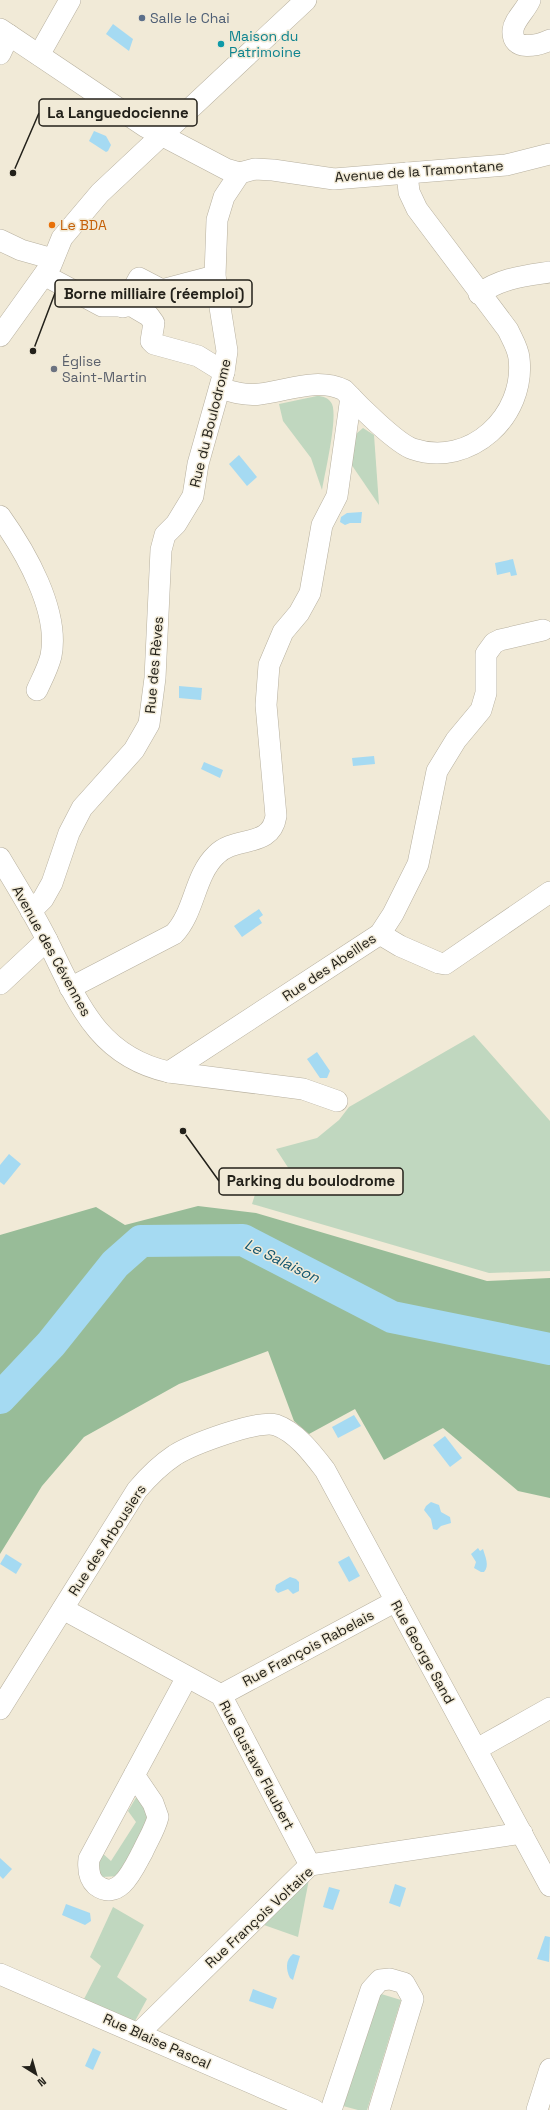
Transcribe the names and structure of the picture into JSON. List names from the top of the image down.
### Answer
{
  "streets": {
    "street": [
      "Avenue de la Tramontane",
      "Rue du Boulodrome",
      "Rue des Rèves",
      "Avenue des Cévennes",
      "Rue des Abeilles",
      "Rue des Arbousiers",
      "Rue François Rabelais",
      "Rue George Sand",
      "Rue Gustave Flaubert",
      "Rue François Voltaire",
      "Rue Blaise Pascal"
    ]
  },
  "crossings": [
    ["Avenue de la Tramontane", "Rue du Boulodrome"],
    ["Rue du Boulodrome", "Rue des Rèves"],
    ["Rue des Rèves", "Avenue des Cévennes"],
    ["Avenue des Cévennes", "Rue des Abeilles"],
    ["Rue des Arbousiers", "Rue George Sand"],
    ["Rue des Arbousiers", "Rue Gustave Flaubert"],
    ["Rue François Rabelais", "Rue George Sand"],
    ["Rue François Rabelais", "Rue Gustave Flaubert"],
    ["Rue George Sand", "Rue François Voltaire"],
    ["Rue Gustave Flaubert", "Rue François Voltaire"],
    ["Rue François Voltaire", "Rue Blaise Pascal"]
  ],
  "water": ["Le Salaison"],
  "places": [
    "Salle le Chai",
    "Maison du Patrimoine",
    "La Languedocienne",
    "Le BDA",
    "Borne milliaire (réemploi)",
    "Église Saint-Martin",
    "Parking du boulodrome"
  ],
  "north": "bottom right"
}
